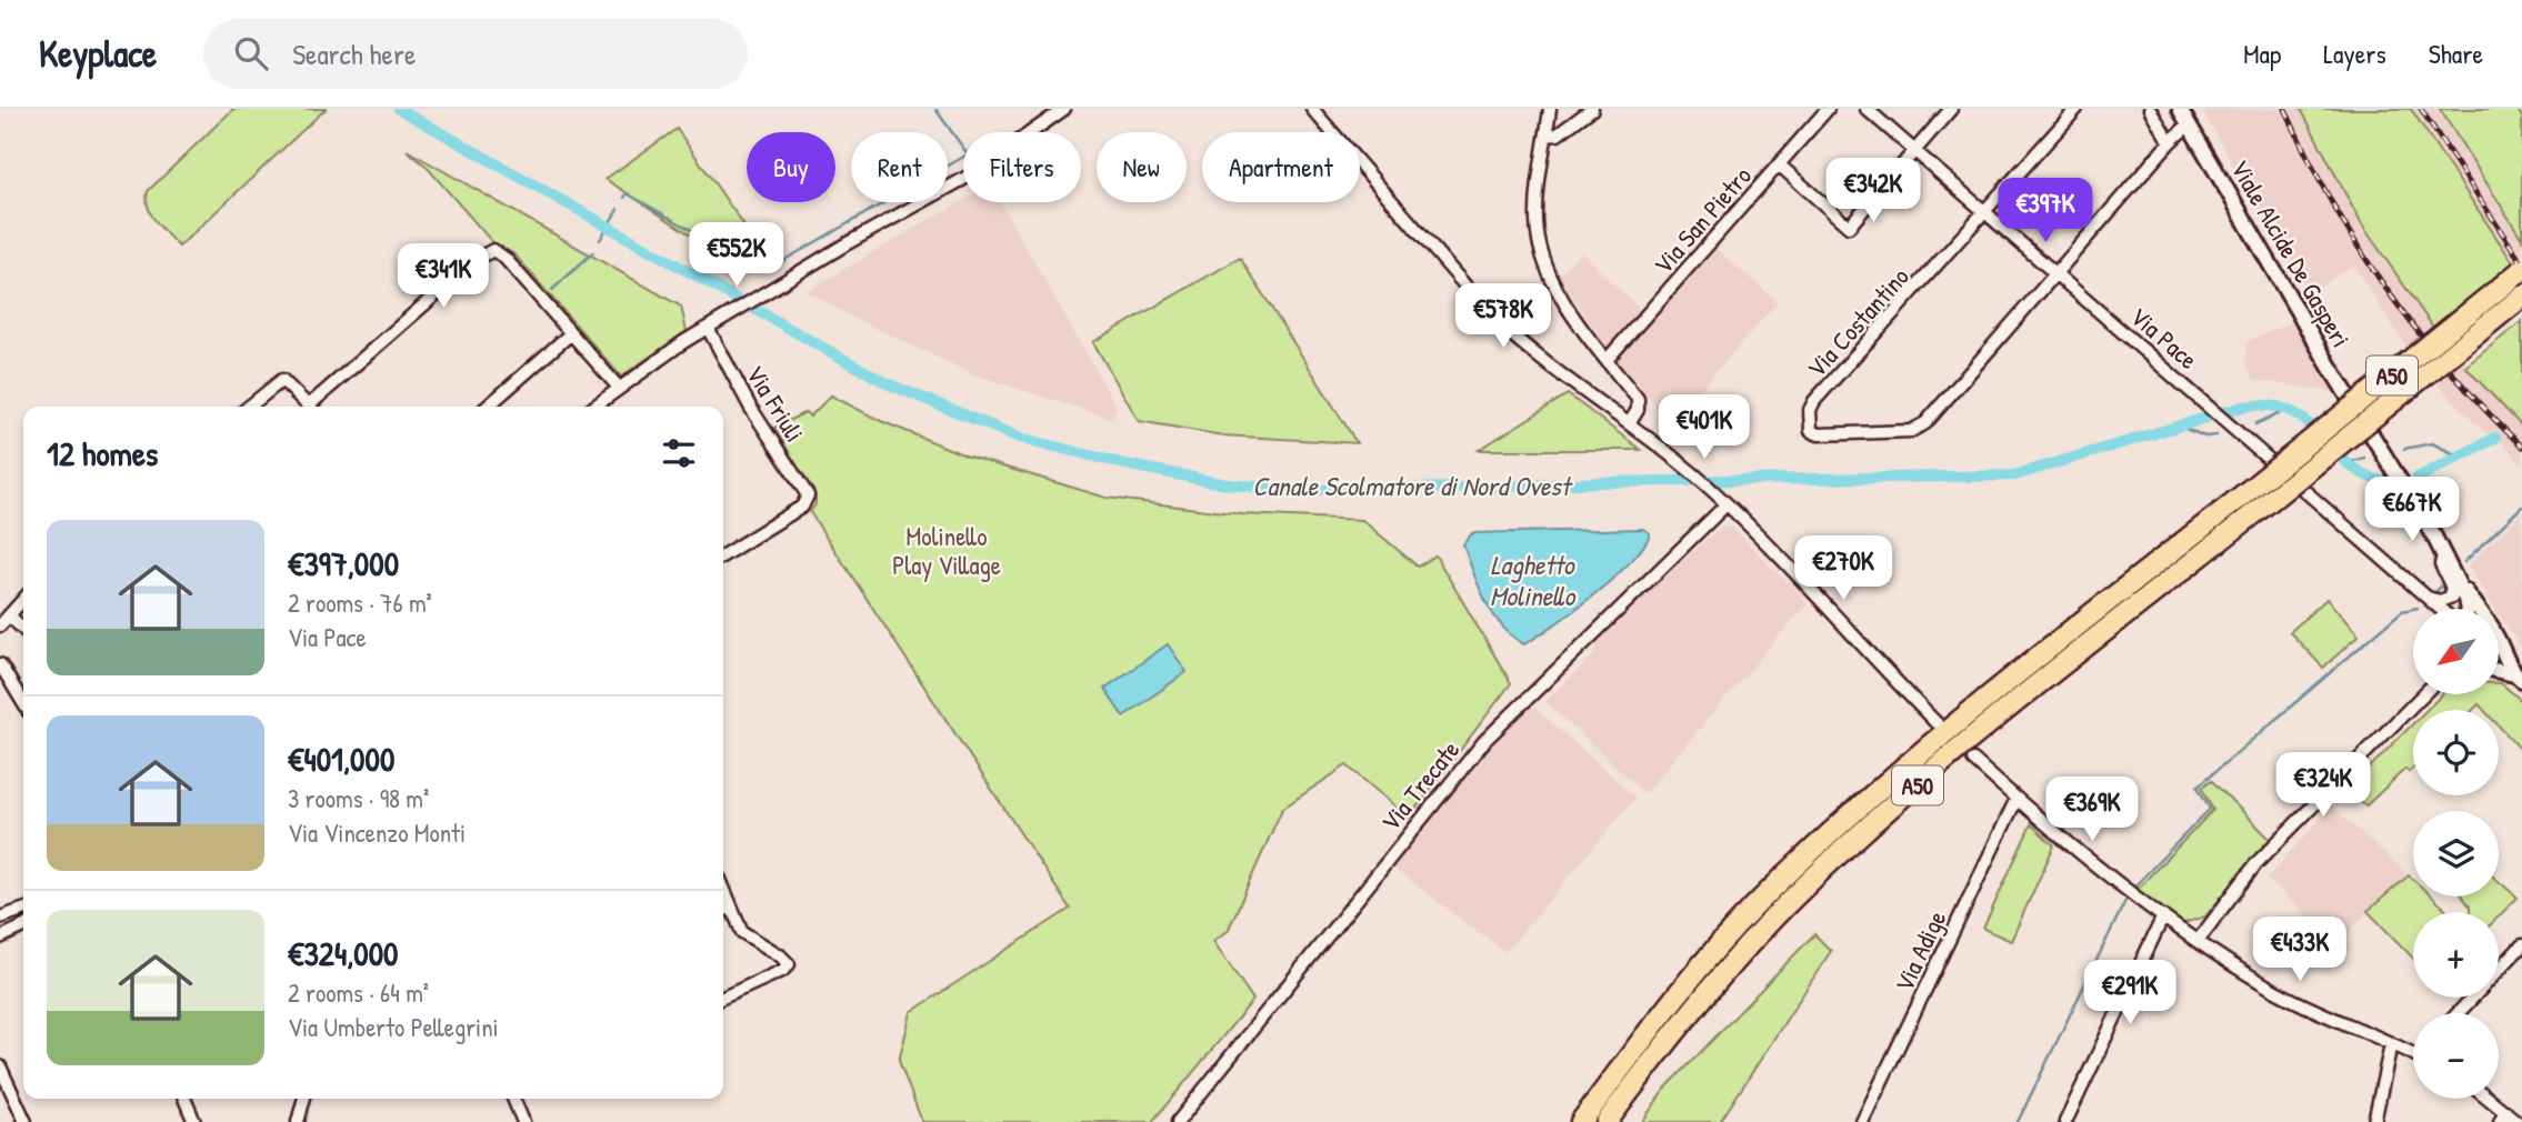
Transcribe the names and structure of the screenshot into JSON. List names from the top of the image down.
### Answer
{
  "streets": {
    "highway": ["A50"],
    "street": [
      "Via San Pietro",
      "Viale Alcide De Gasperi",
      "Via Costantino",
      "Via Pace",
      "Via Friuli",
      "Via Trecate",
      "Via Adige"
    ]
  },
  "crossings": [
    ["Via Costantino", "Via Pace"]
  ],
  "water": ["Canale Scolmatore di Nord Ovest", "Laghetto Molinello"],
  "parks": ["Molinello Play Village"],
  "north": "bottom left",
  "page": {
    "header": "Keyplace",
    "search": "Search here",
    "nav": ["Map", "Layers", "Share"],
    "chip": [
      "Buy",
      "Rent",
      "Filters",
      "New",
      "Apartment"
    ],
    "price": [
      "€342K",
      "€397K",
      "€552K",
      "€341K",
      "€578K",
      "€401K",
      "€667K",
      "€270K",
      "€324K",
      "€369K",
      "€433K",
      "€291K"
    ],
    "heading": "12 homes",
    "list": [
      {
        "name": "€397,000",
        "note": "2 rooms · 76 m² · Via Pace"
      },
      {
        "name": "€401,000",
        "note": "3 rooms · 98 m² · Via Vincenzo Monti"
      },
      {
        "name": "€324,000",
        "note": "2 rooms · 64 m² · Via Umberto Pellegrini"
      }
    ],
    "map_buttons": ["+", "−"]
  }
}
